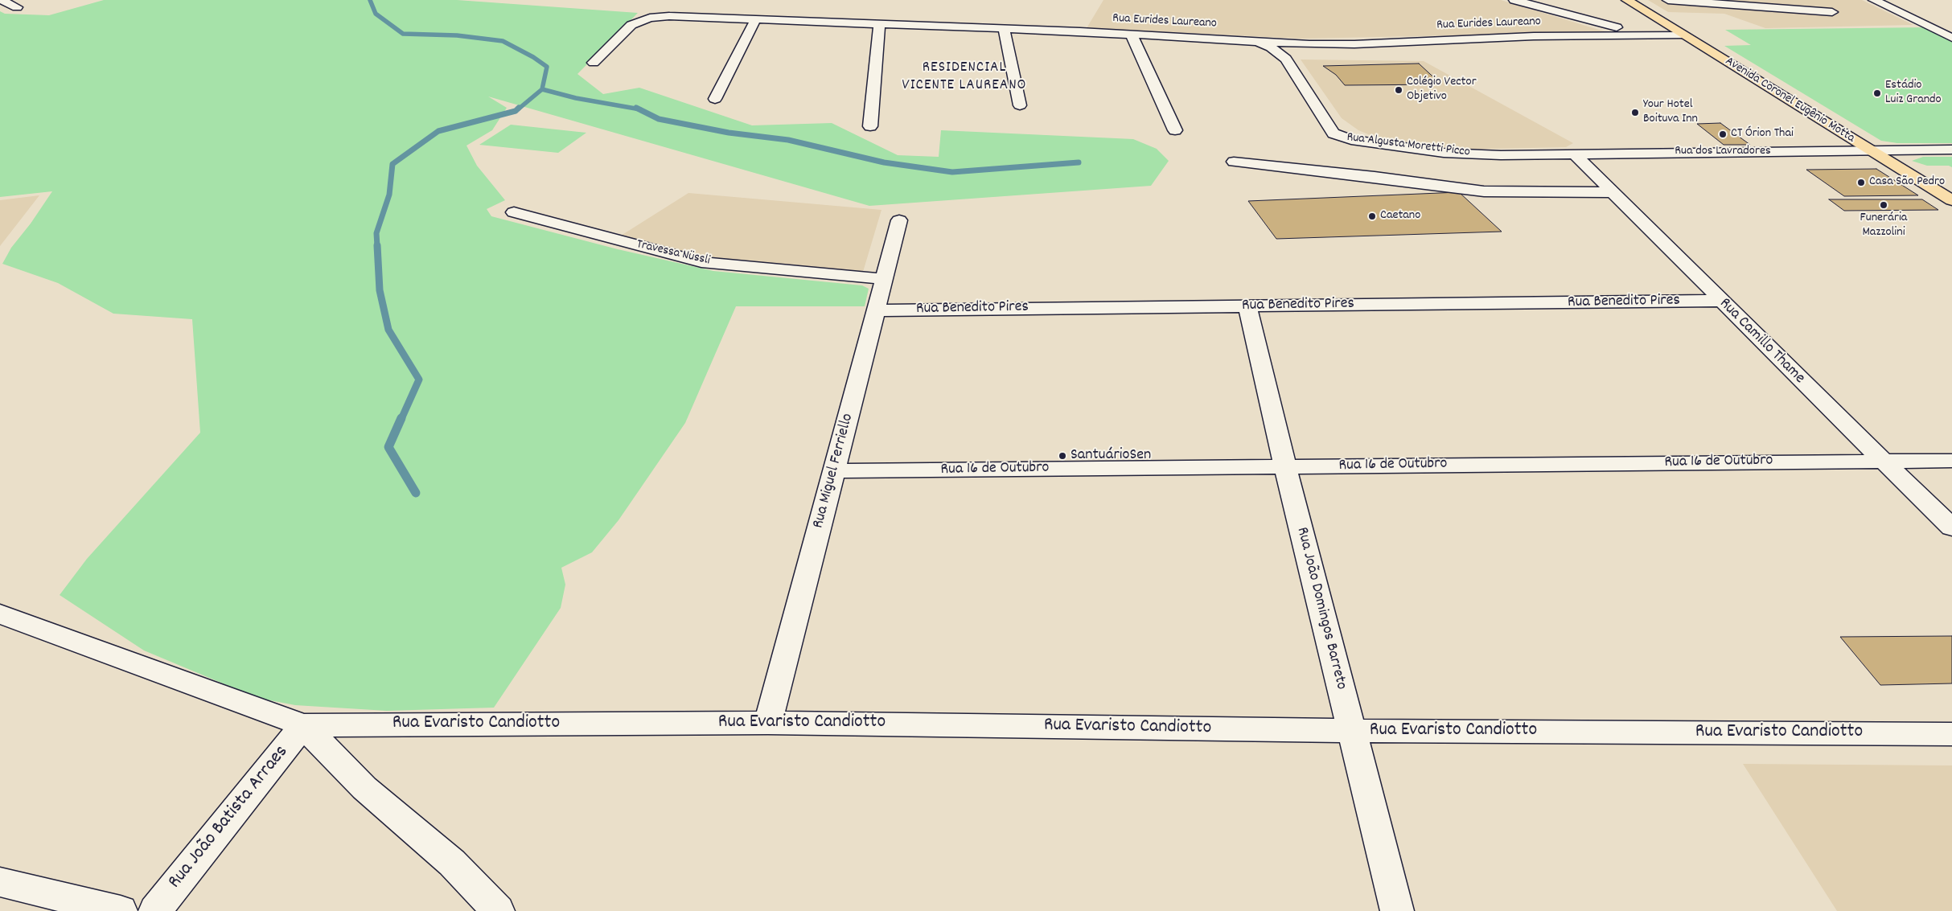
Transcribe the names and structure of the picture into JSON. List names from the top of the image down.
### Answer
{
  "streets": {
    "main road": ["Avenida Coronel Eugênio Motta"],
    "street": [
      "Rua Eurides Laureano",
      "Rua Algusta Moretti Picco",
      "Rua dos Lavradores",
      "Travessa Nüssli",
      "Rua Benedito Pires",
      "Rua Camillo Thame",
      "Rua 16 de Outubro",
      "Rua Miguel Ferriello",
      "Rua João Domingos Barreto",
      "Rua Evaristo Candiotto",
      "Rua João Batista Arraes"
    ]
  },
  "crossings": [
    ["Rua Eurides Laureano", "Avenida Coronel Eugênio Motta"],
    ["Rua Eurides Laureano", "Rua Algusta Moretti Picco"],
    ["Avenida Coronel Eugênio Motta", "Rua dos Lavradores"],
    ["Rua Algusta Moretti Picco", "Rua dos Lavradores"],
    ["Rua Algusta Moretti Picco", "Rua Camillo Thame"],
    ["Rua dos Lavradores", "Rua Camillo Thame"],
    ["Travessa Nüssli", "Rua Miguel Ferriello"],
    ["Rua Benedito Pires", "Rua Camillo Thame"],
    ["Rua Benedito Pires", "Rua Miguel Ferriello"],
    ["Rua Benedito Pires", "Rua João Domingos Barreto"],
    ["Rua Camillo Thame", "Rua 16 de Outubro"],
    ["Rua 16 de Outubro", "Rua Miguel Ferriello"],
    ["Rua 16 de Outubro", "Rua João Domingos Barreto"],
    ["Rua Miguel Ferriello", "Rua Evaristo Candiotto"],
    ["Rua João Domingos Barreto", "Rua Evaristo Candiotto"],
    ["Rua Evaristo Candiotto", "Rua João Batista Arraes"]
  ],
  "districts": ["RESIDENCIAL VICENTE LAUREANO"],
  "places": [
    "Colégio Vector Objetivo",
    "Estádio Luiz Grando",
    "Your Hotel Boituva Inn",
    "CT Órion Thai",
    "Casa São Pedro",
    "Funerária Mazzolini",
    "Caetano",
    "SantuárioSen"
  ]
}
